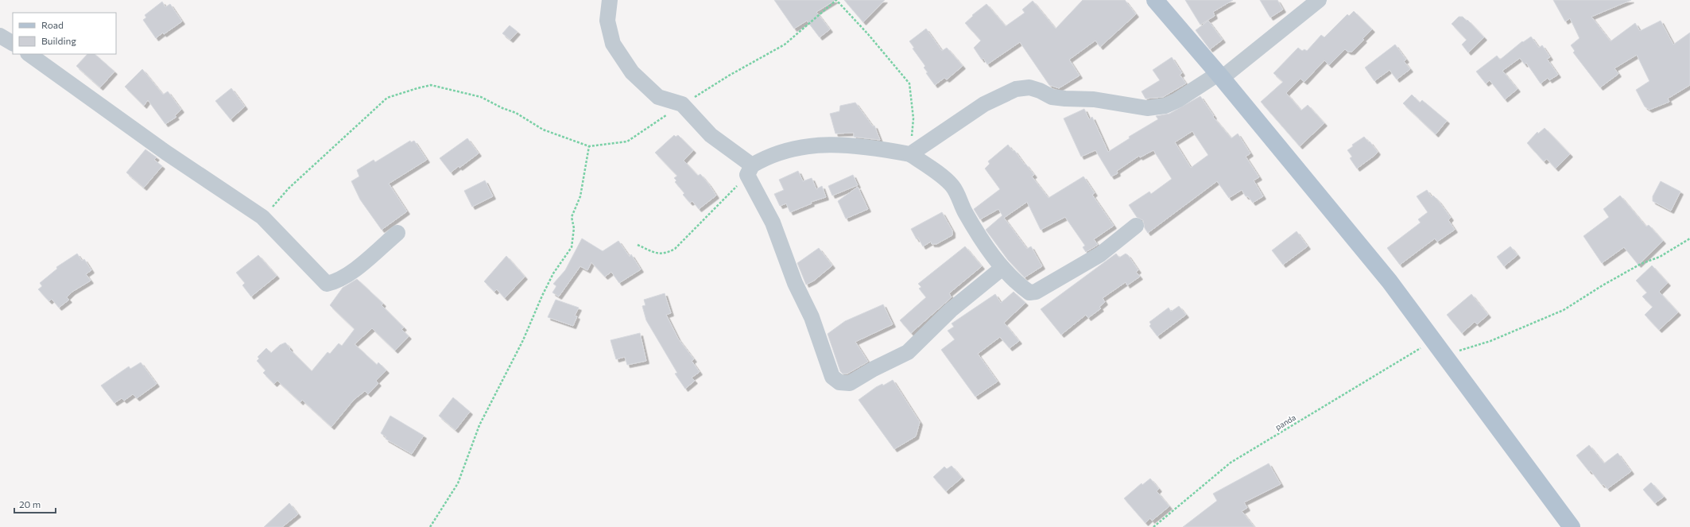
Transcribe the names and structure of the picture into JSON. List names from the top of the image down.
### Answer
{
  "streets": {
    "path": ["panda"]
  },
  "legend": ["Road", "Building"],
  "scale_bar": "20 m"
}
